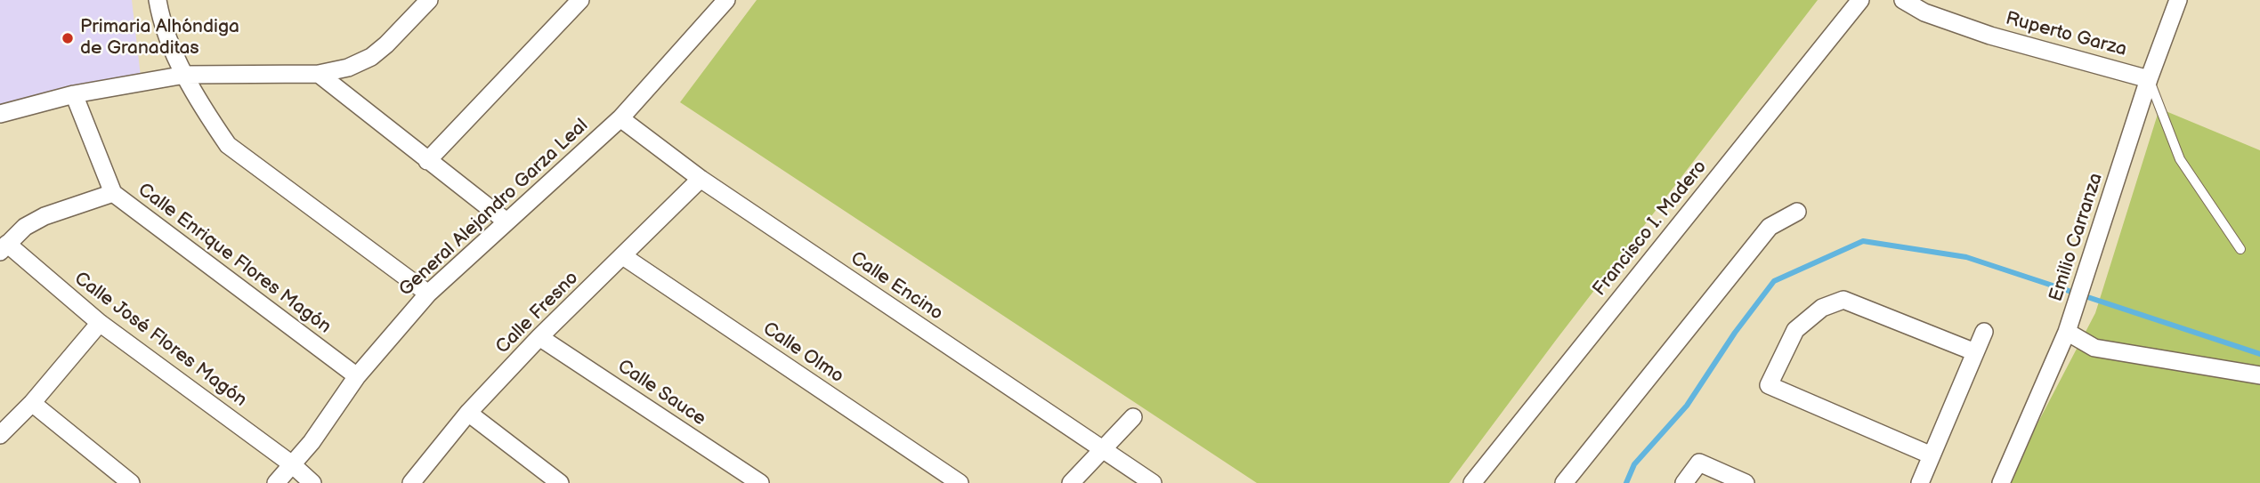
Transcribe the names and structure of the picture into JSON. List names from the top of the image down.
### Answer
{
  "streets": {
    "street": [
      "Ruperto Garza",
      "General Alejandro Garza Leal",
      "Francisco I. Madero",
      "Emilio Carranza",
      "Calle Enrique Flores Magón",
      "Calle Encino",
      "Calle Fresno",
      "Calle José Flores Magón",
      "Calle Olmo",
      "Calle Sauce"
    ]
  },
  "crossings": [
    ["Ruperto Garza", "Emilio Carranza"],
    ["General Alejandro Garza Leal", "Calle Enrique Flores Magón"],
    ["General Alejandro Garza Leal", "Calle Encino"],
    ["General Alejandro Garza Leal", "Calle José Flores Magón"],
    ["Calle Encino", "Calle Fresno"],
    ["Calle Fresno", "Calle Olmo"],
    ["Calle Fresno", "Calle Sauce"]
  ],
  "places": ["Primaria Alhóndiga de Granaditas"]
}
